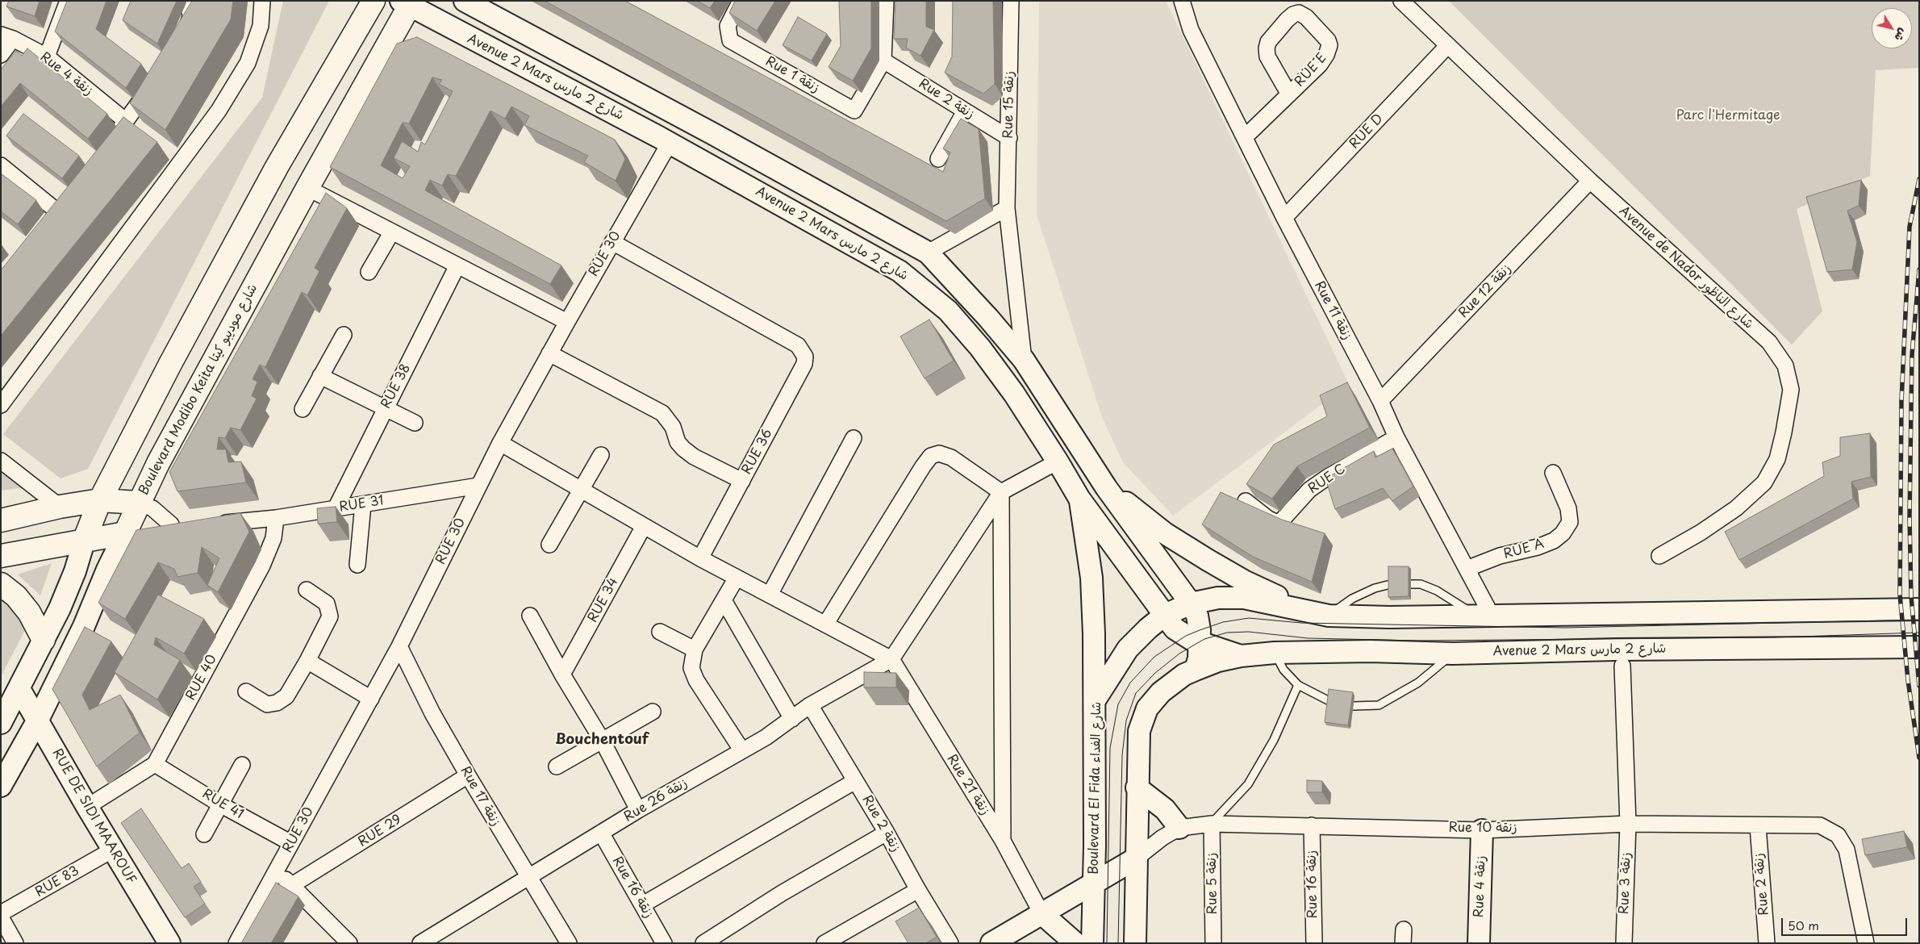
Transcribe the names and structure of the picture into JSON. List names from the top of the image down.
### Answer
{
  "streets": {
    "main road": [
      "Rue 4 زنقة",
      "Avenue 2 Mars شارع 2 مارس",
      "Boulevard Modibo Keita شارع موديبو كيتا",
      "Boulevard El Fida شارع الفداء",
      "RUE DE SIDI MAAROUF"
    ],
    "street": [
      "RUE E",
      "Rue 1 زنقة",
      "Rue 2 زنقة",
      "Rue 15 زنقة",
      "RUE D",
      "RUE 30",
      "Avenue de Nador شارع الناظور",
      "Rue 12 زنقة",
      "Rue 11 زنقة",
      "RUE 38",
      "RUE 36",
      "RUE C",
      "RUE 31",
      "RUE A",
      "RUE 34",
      "RUE 40",
      "Rue 21 زنقة",
      "Rue 17 زنقة",
      "Rue 26 زنقة",
      "RUE 41",
      "Rue 10 زنقة",
      "RUE 29",
      "RUE 83",
      "Rue 5 زنقة",
      "Rue 3 زنقة",
      "Rue 16 زنقة"
    ]
  },
  "crossings": [
    ["RUE E", "Rue 11 زنقة"],
    ["Rue 4 زنقة", "Rue 10 زنقة"],
    ["Rue 1 زنقة", "Rue 2 زنقة"],
    ["Avenue 2 Mars شارع 2 مارس", "RUE 30"],
    ["Avenue 2 Mars شارع 2 مارس", "Boulevard Modibo Keita شارع موديبو كيتا"],
    ["Avenue 2 Mars شارع 2 مارس", "Boulevard El Fida شارع الفداء"],
    ["Rue 2 زنقة", "Rue 15 زنقة"],
    ["Rue 2 زنقة", "Rue 26 زنقة"],
    ["Rue 2 زنقة", "Rue 10 زنقة"],
    ["RUE D", "Avenue de Nador شارع الناظور"],
    ["RUE D", "Rue 11 زنقة"],
    ["RUE 30", "RUE 36"],
    ["RUE 30", "RUE 31"],
    ["RUE 30", "Rue 17 زنقة"],
    ["RUE 30", "RUE 41"],
    ["Avenue de Nador شارع الناظور", "Rue 12 زنقة"],
    ["Rue 12 زنقة", "Rue 11 زنقة"],
    ["Rue 11 زنقة", "RUE C"],
    ["Rue 11 زنقة", "RUE A"],
    ["RUE 38", "RUE 31"],
    ["Boulevard Modibo Keita شارع موديبو كيتا", "RUE DE SIDI MAAROUF"],
    ["RUE 31", "RUE 40"],
    ["RUE 40", "RUE 41"],
    ["RUE 40", "RUE DE SIDI MAAROUF"],
    ["Rue 21 زنقة", "Rue 26 زنقة"],
    ["Rue 17 زنقة", "Rue 26 زنقة"],
    ["Rue 17 زنقة", "RUE 29"],
    ["Rue 26 زنقة", "Rue 16 زنقة"],
    ["RUE DE SIDI MAAROUF", "RUE 83"],
    ["Rue 10 زنقة", "Rue 5 زنقة"],
    ["Rue 10 زنقة", "Rue 3 زنقة"],
    ["Rue 10 زنقة", "Rue 16 زنقة"]
  ],
  "districts": ["Bouchentouf"],
  "parks": ["Parc l'Hermitage"],
  "scale_bar": "50 m",
  "north": "bottom right"
}
